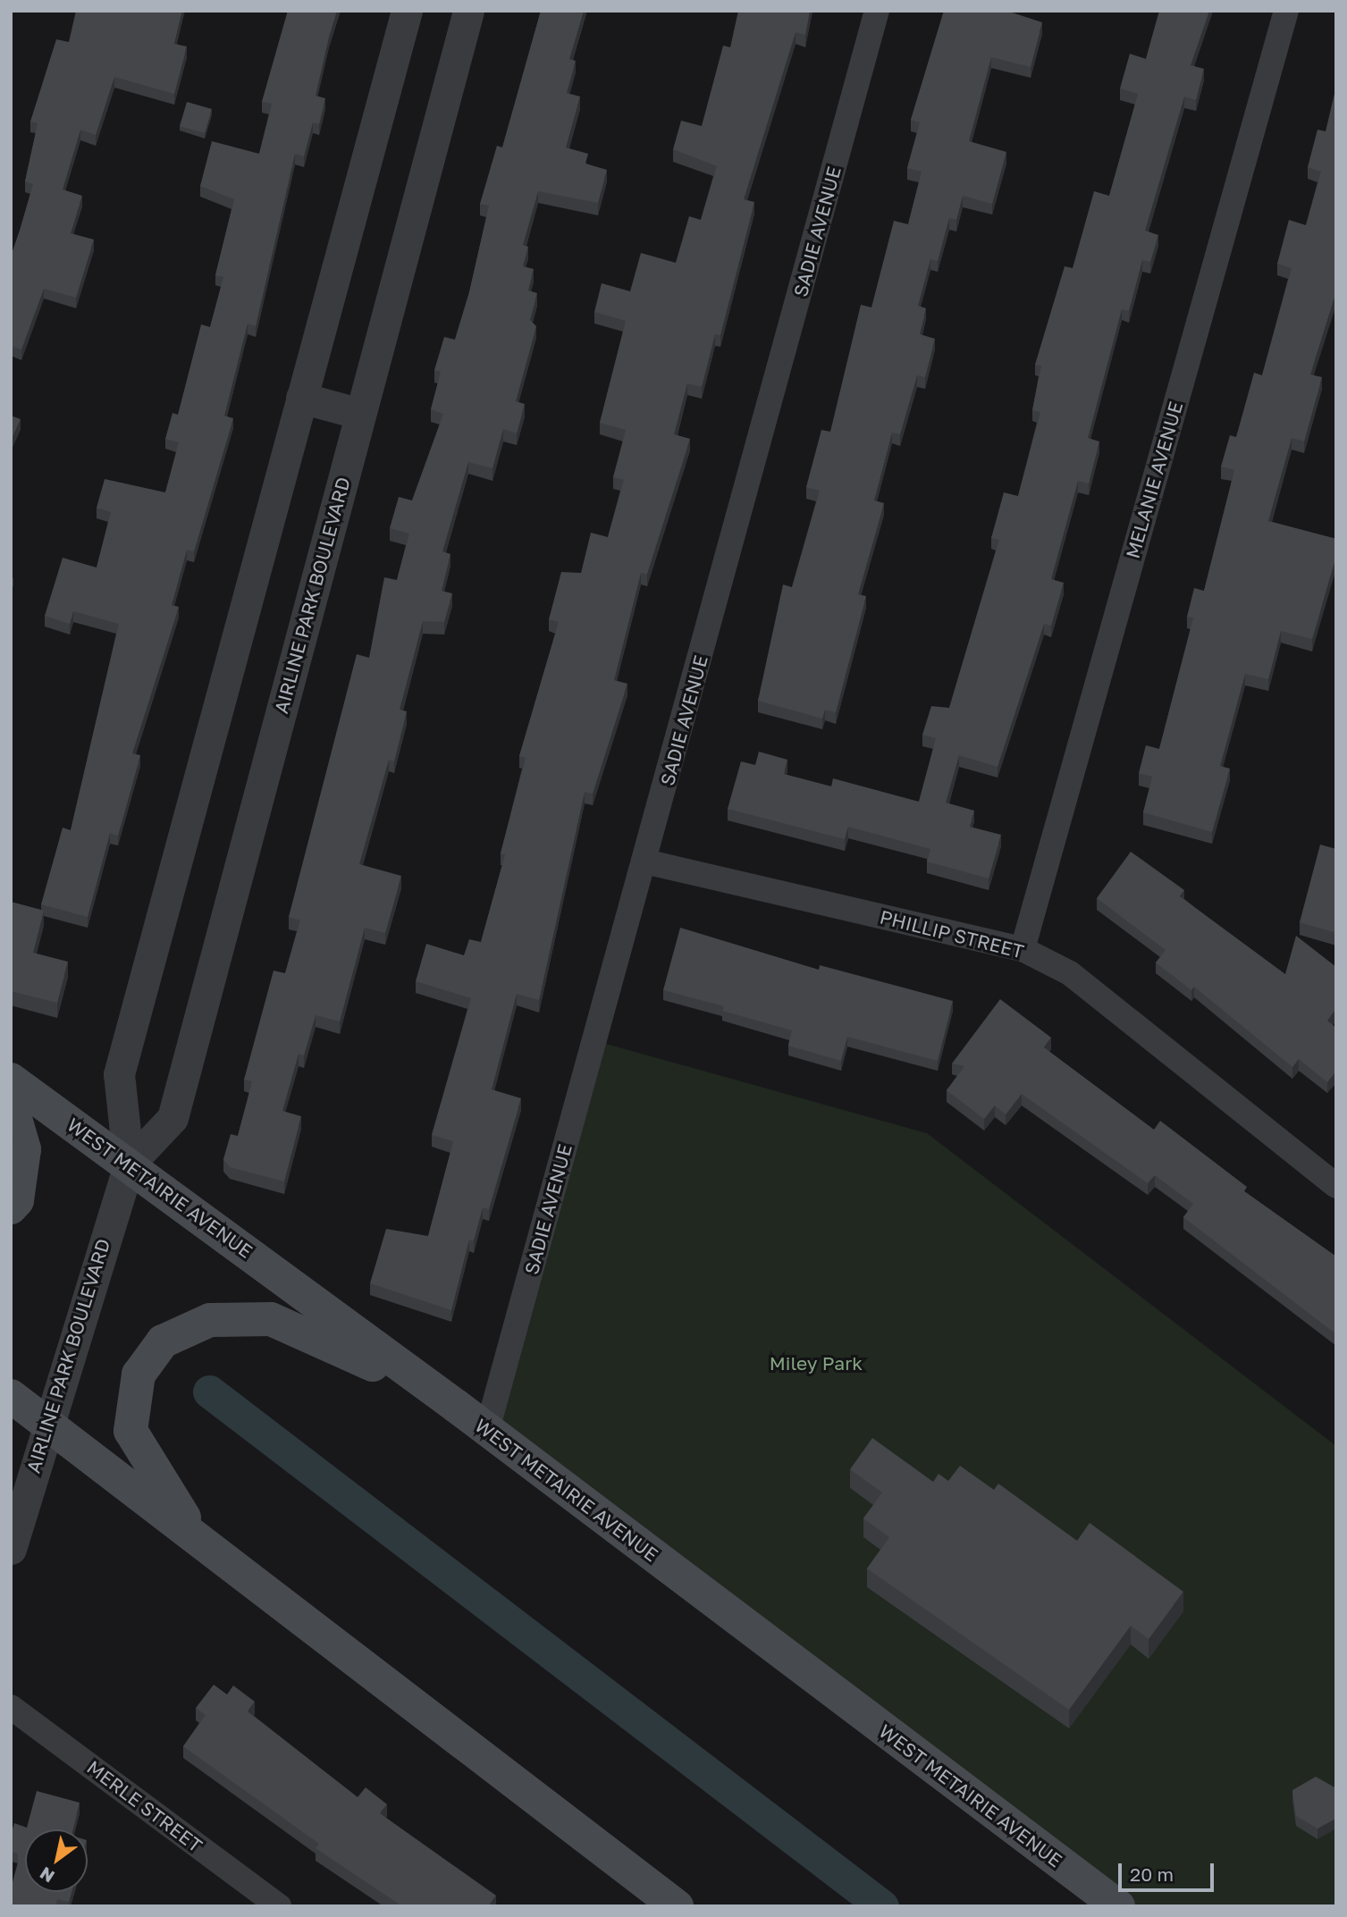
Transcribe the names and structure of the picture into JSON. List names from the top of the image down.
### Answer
{
  "streets": {
    "main road": ["WEST METAIRIE AVENUE"],
    "street": [
      "SADIE AVENUE",
      "MELANIE AVENUE",
      "AIRLINE PARK BOULEVARD",
      "PHILLIP STREET",
      "MERLE STREET"
    ]
  },
  "crossings": [
    ["SADIE AVENUE", "PHILLIP STREET"],
    ["SADIE AVENUE", "WEST METAIRIE AVENUE"],
    ["MELANIE AVENUE", "PHILLIP STREET"],
    ["AIRLINE PARK BOULEVARD", "WEST METAIRIE AVENUE"]
  ],
  "parks": ["Miley Park"],
  "scale_bar": "20 m",
  "north": "bottom left"
}
